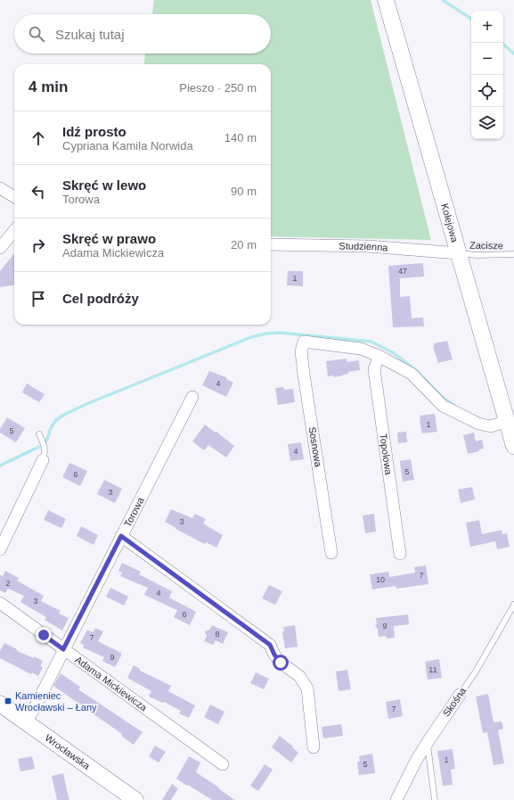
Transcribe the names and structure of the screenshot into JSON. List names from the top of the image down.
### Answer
{
  "streets": {
    "street": [
      "Kolejowa",
      "Studzienna",
      "Sosnowa",
      "Topolowa",
      "Torowa",
      "Adama Mickiewicza",
      "Skośna",
      "Wrocławska"
    ],
    "lane": ["Zacisze"]
  },
  "crossings": [
    ["Kolejowa", "Zacisze"],
    ["Kolejowa", "Studzienna"],
    ["Zacisze", "Studzienna"],
    ["Sosnowa", "Topolowa"],
    ["Torowa", "Adama Mickiewicza"],
    ["Torowa", "Wrocławska"]
  ],
  "places": {
    "transit": ["Kamieniec Wrocławski – Łany"]
  },
  "house_numbers": [
    "47",
    "1",
    "4",
    "1",
    "5",
    "4",
    "5",
    "6",
    "3",
    "3",
    "7",
    "10",
    "2",
    "4",
    "3",
    "6",
    "9",
    "8",
    "7",
    "9",
    "11",
    "7",
    "1",
    "5"
  ],
  "page": {
    "map_buttons": ["+", "−"],
    "search": "Szukaj tutaj",
    "heading": ["4 min", "Pieszo · 250 m"],
    "list": [
      ["Idź prosto", "Cypriana Kamila Norwida", "140 m"],
      ["Skręć w lewo", "Torowa", "90 m"],
      ["Skręć w prawo", "Adama Mickiewicza", "20 m"],
      "Cel podróży"
    ]
  }
}
